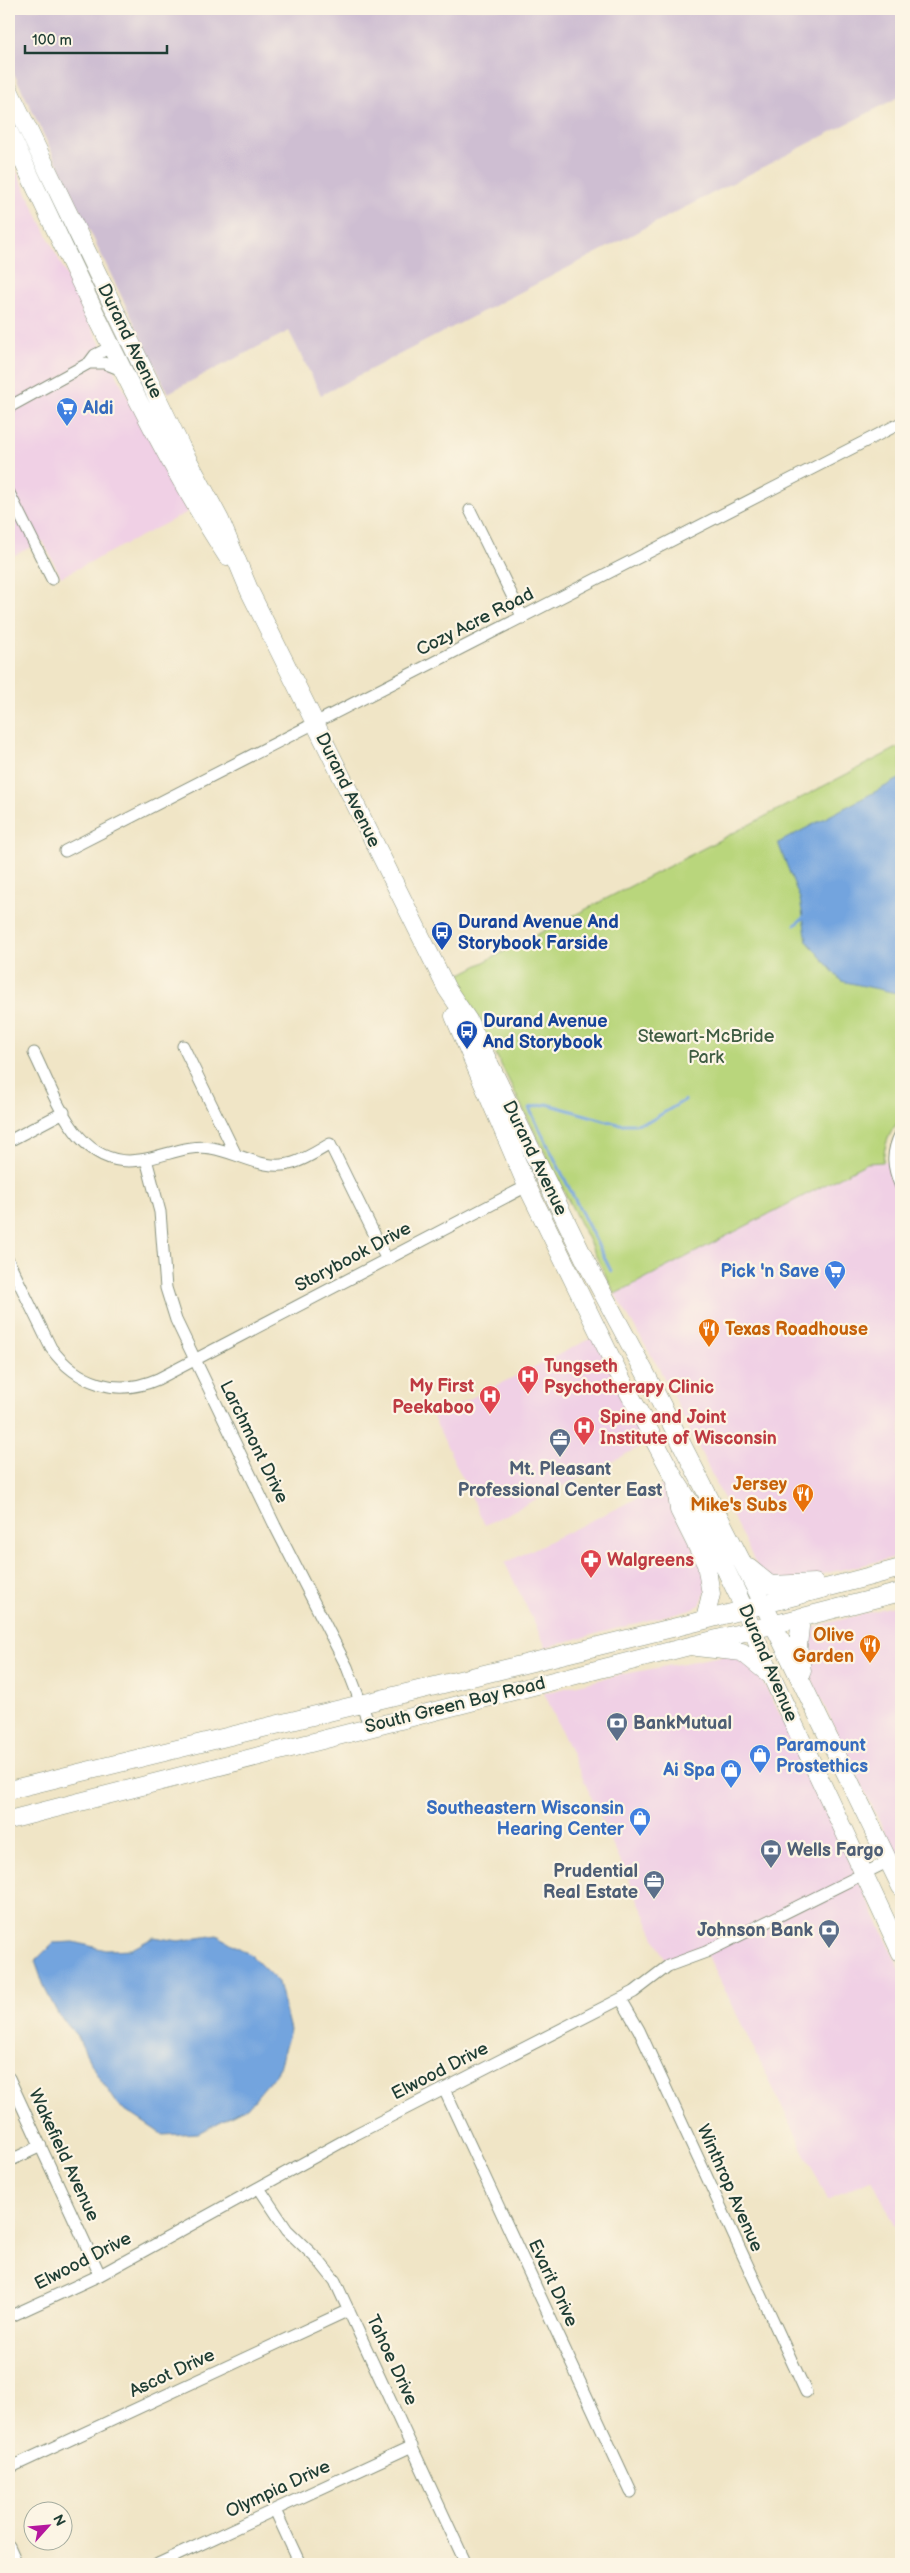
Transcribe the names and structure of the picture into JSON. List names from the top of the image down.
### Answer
{
  "streets": {
    "main road": ["Durand Avenue", "South Green Bay Road"],
    "street": [
      "Cozy Acre Road",
      "Storybook Drive",
      "Larchmont Drive",
      "Elwood Drive",
      "Wakefield Avenue",
      "Winthrop Avenue",
      "Evarit Drive",
      "Tahoe Drive",
      "Ascot Drive",
      "Olympia Drive"
    ]
  },
  "crossings": [
    ["Durand Avenue", "Cozy Acre Road"],
    ["Durand Avenue", "Storybook Drive"],
    ["Durand Avenue", "South Green Bay Road"],
    ["Durand Avenue", "Elwood Drive"],
    ["Storybook Drive", "Larchmont Drive"],
    ["Larchmont Drive", "South Green Bay Road"],
    ["Elwood Drive", "Wakefield Avenue"],
    ["Elwood Drive", "Winthrop Avenue"],
    ["Elwood Drive", "Evarit Drive"],
    ["Elwood Drive", "Tahoe Drive"],
    ["Tahoe Drive", "Ascot Drive"],
    ["Tahoe Drive", "Olympia Drive"]
  ],
  "parks": ["Stewart-McBride Park"],
  "places": {
    "supermarket": ["Aldi", "Pick 'n Save"],
    "bus stop": ["Durand Avenue And Storybook Farside", "Durand Avenue And Storybook"],
    "restaurant": ["Texas Roadhouse", "Jersey Mike's Subs", "Olive Garden"],
    "hospital": ["Tungseth Psychotherapy Clinic", "My First Peekaboo", "Spine and Joint Institute of Wisconsin"],
    "office": ["Mt. Pleasant Professional Center East", "Prudential Real Estate"],
    "pharmacy": ["Walgreens"],
    "bank": ["BankMutual", "Wells Fargo", "Johnson Bank"],
    "shop": ["Paramount Prostethics", "Ai Spa", "Southeastern Wisconsin Hearing Center"]
  },
  "scale_bar": "100 m",
  "north": "top right"
}
